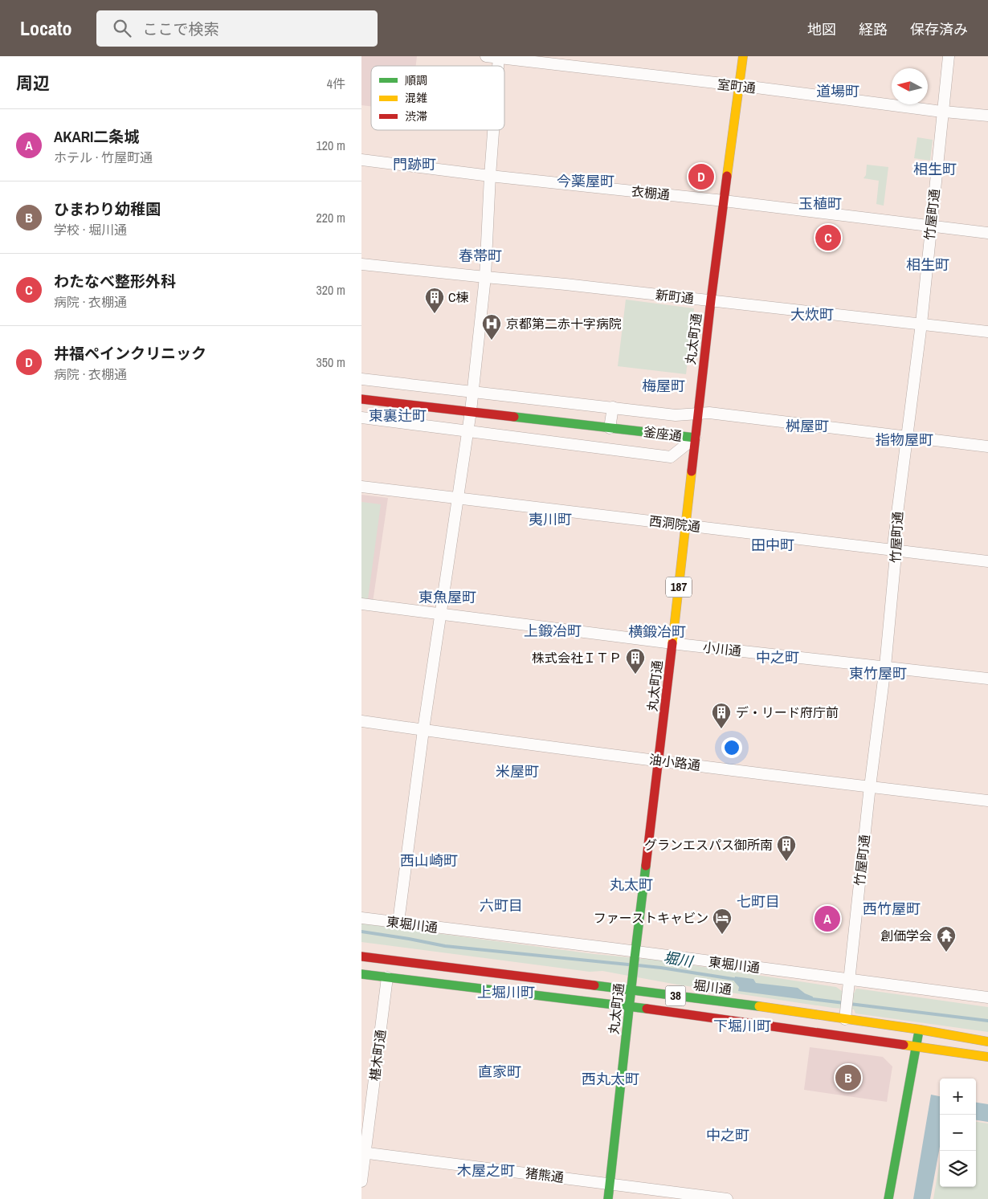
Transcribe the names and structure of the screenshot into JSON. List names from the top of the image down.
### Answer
{
  "streets": {
    "main road": [
      "丸太町通",
      "釜座通",
      "187",
      "堀川通",
      "38"
    ],
    "street": [
      "室町通",
      "衣棚通",
      "竹屋町通",
      "新町通",
      "西洞院通",
      "小川通",
      "油小路通",
      "東堀川通",
      "椹木町通",
      "猪熊通"
    ]
  },
  "crossings": [
    ["室町通", "竹屋町通"],
    ["室町通", "丸太町通"],
    ["衣棚通", "竹屋町通"],
    ["衣棚通", "丸太町通"],
    ["竹屋町通", "新町通"],
    ["竹屋町通", "釜座通"],
    ["竹屋町通", "西洞院通"],
    ["竹屋町通", "小川通"],
    ["竹屋町通", "油小路通"],
    ["竹屋町通", "東堀川通"],
    ["竹屋町通", "堀川通"],
    ["新町通", "丸太町通"],
    ["丸太町通", "釜座通"],
    ["丸太町通", "西洞院通"],
    ["丸太町通", "小川通"],
    ["丸太町通", "油小路通"],
    ["丸太町通", "東堀川通"],
    ["丸太町通", "堀川通"],
    ["丸太町通", "38"],
    ["丸太町通", "猪熊通"],
    ["38", "椹木町通"],
    ["椹木町通", "猪熊通"]
  ],
  "districts": [
    "道場町",
    "門跡町",
    "相生町",
    "今薬屋町",
    "玉植町",
    "春帯町",
    "相生町",
    "大炊町",
    "梅屋町",
    "東裏辻町",
    "桝屋町",
    "指物屋町",
    "夷川町",
    "田中町",
    "東魚屋町",
    "上鍛冶町",
    "横鍛冶町",
    "中之町",
    "東竹屋町",
    "米屋町",
    "西山崎町",
    "丸太町",
    "七町目",
    "六町目",
    "西竹屋町",
    "上堀川町",
    "下堀川町",
    "直家町",
    "西丸太町",
    "中之町",
    "木屋之町"
  ],
  "water": ["堀川"],
  "places": {
    "building": [
      "C棟",
      "株式会社ＩＴＰ",
      "デ・リード府庁前",
      "グランエスパス御所南"
    ],
    "hospital": ["京都第二赤十字病院"],
    "hotel": ["ファーストキャビン"],
    "temple": ["創価学会"]
  },
  "legend": ["順調", "混雑", "渋滞"],
  "north": "left",
  "page": {
    "header": "Locato",
    "search": "ここで検索",
    "nav": ["地図", "経路", "保存済み"],
    "heading": ["周辺", "4件"],
    "list": [
      {
        "mark": "A",
        "name": "AKARI二条城",
        "note": "ホテル · 竹屋町通",
        "value": "120 m"
      },
      {
        "mark": "B",
        "name": "ひまわり幼稚園",
        "note": "学校 · 堀川通",
        "value": "220 m"
      },
      {
        "mark": "C",
        "name": "わたなべ整形外科",
        "note": "病院 · 衣棚通",
        "value": "320 m"
      },
      {
        "mark": "D",
        "name": "井福ペインクリニック",
        "note": "病院 · 衣棚通",
        "value": "350 m"
      }
    ],
    "pins": [
      "D",
      "C",
      "A",
      "B"
    ],
    "map_buttons": ["+", "−"]
  }
}
